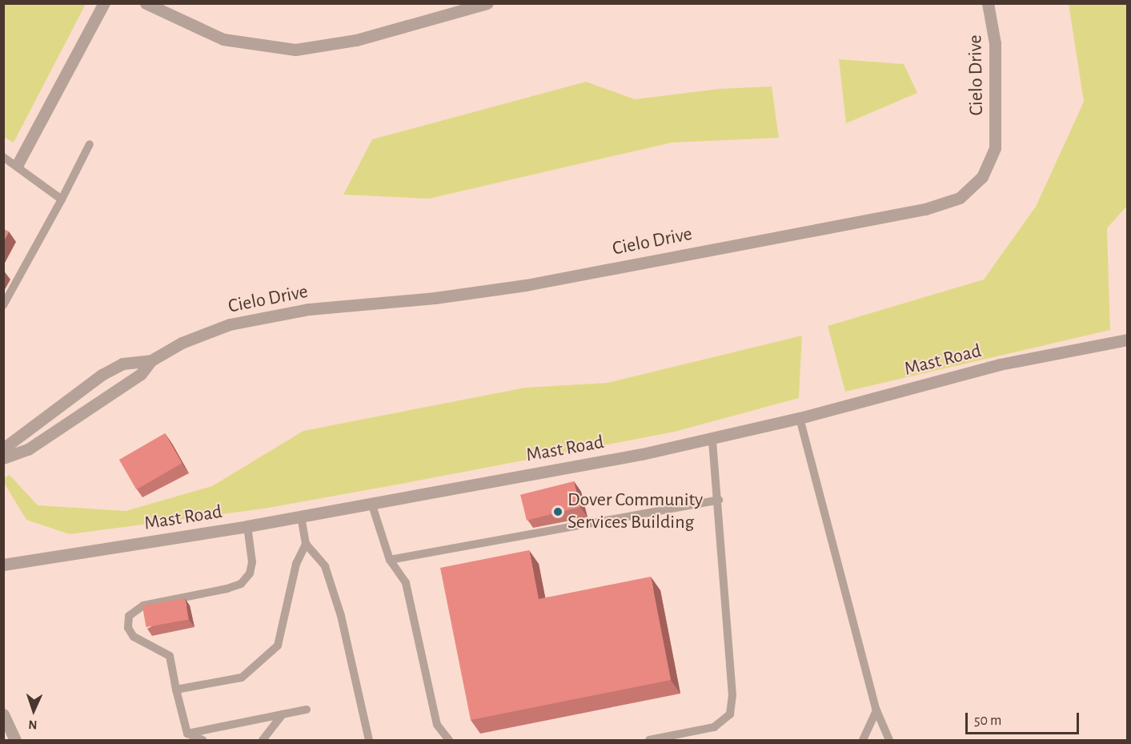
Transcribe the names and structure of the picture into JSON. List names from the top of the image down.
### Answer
{
  "streets": {
    "street": ["Cielo Drive", "Mast Road"]
  },
  "places": ["Dover Community Services Building"],
  "scale_bar": "50 m",
  "north": "bottom"
}
